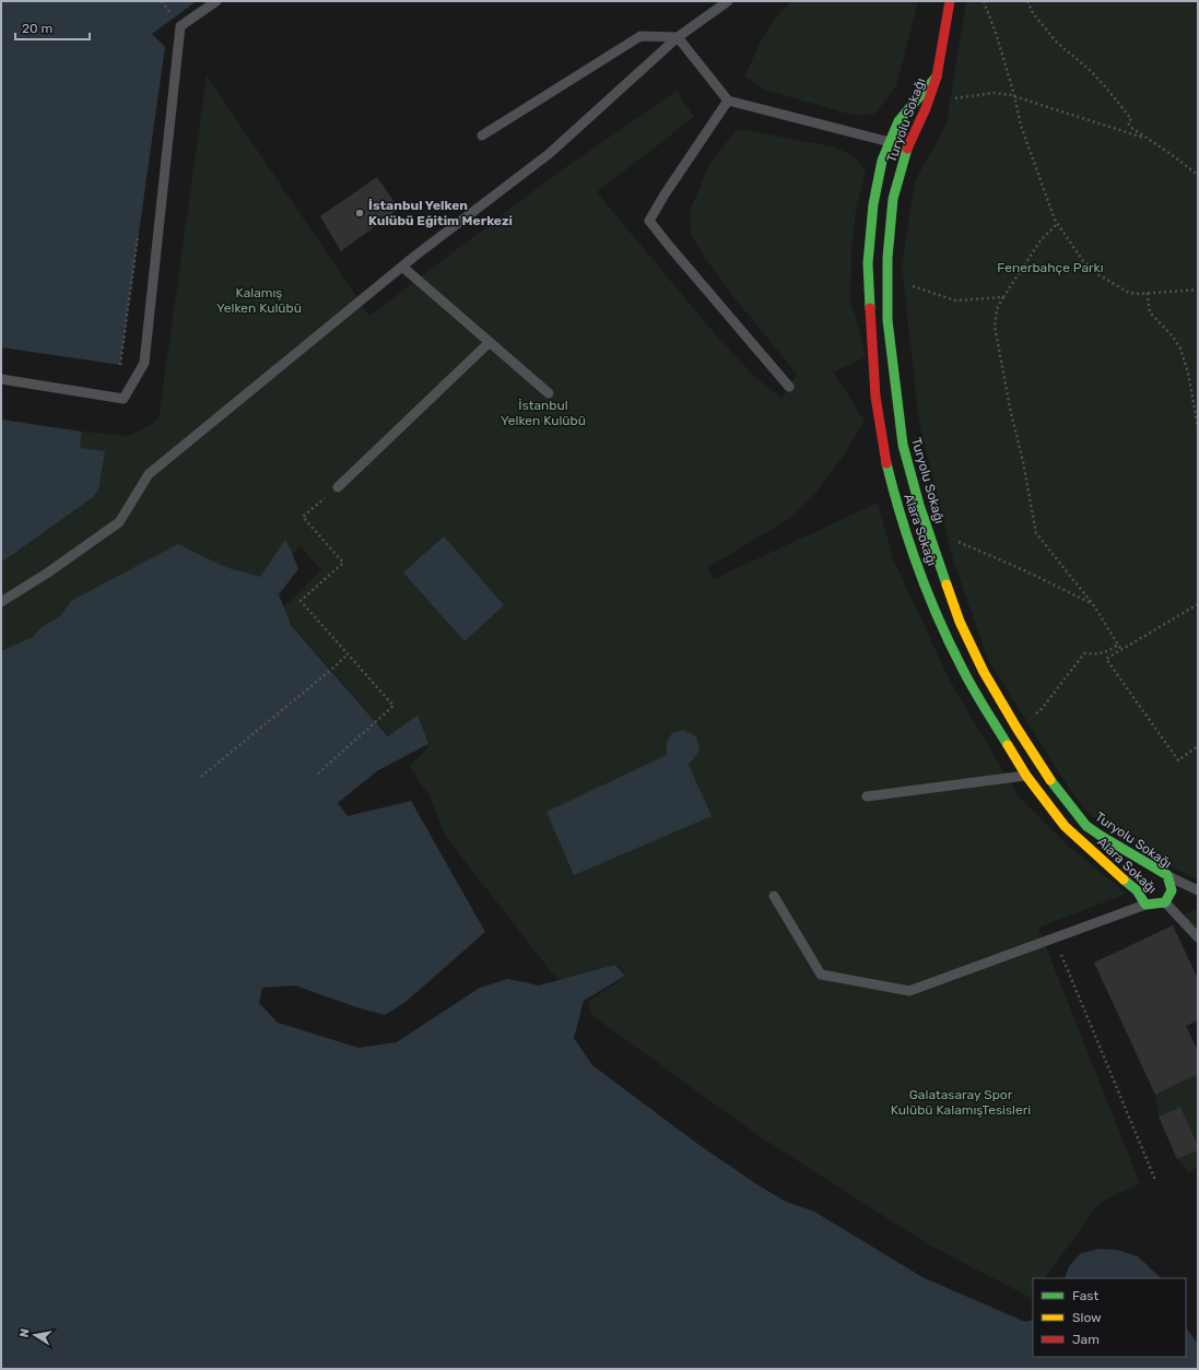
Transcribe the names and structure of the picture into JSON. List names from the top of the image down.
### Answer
{
  "streets": {
    "street": ["Turyolu Sokağı", "Alara Sokağı"]
  },
  "crossings": [
    ["Turyolu Sokağı", "Alara Sokağı"]
  ],
  "parks": [
    "Fenerbahçe Parkı",
    "Kalamış Yelken Kulübü",
    "İstanbul Yelken Kulübü",
    "Galatasaray Spor Kulübü KalamışTesisleri"
  ],
  "places": ["İstanbul Yelken Kulübü Eğitim Merkezi"],
  "legend": ["Fast", "Slow", "Jam"],
  "scale_bar": "20 m",
  "north": "left"
}
